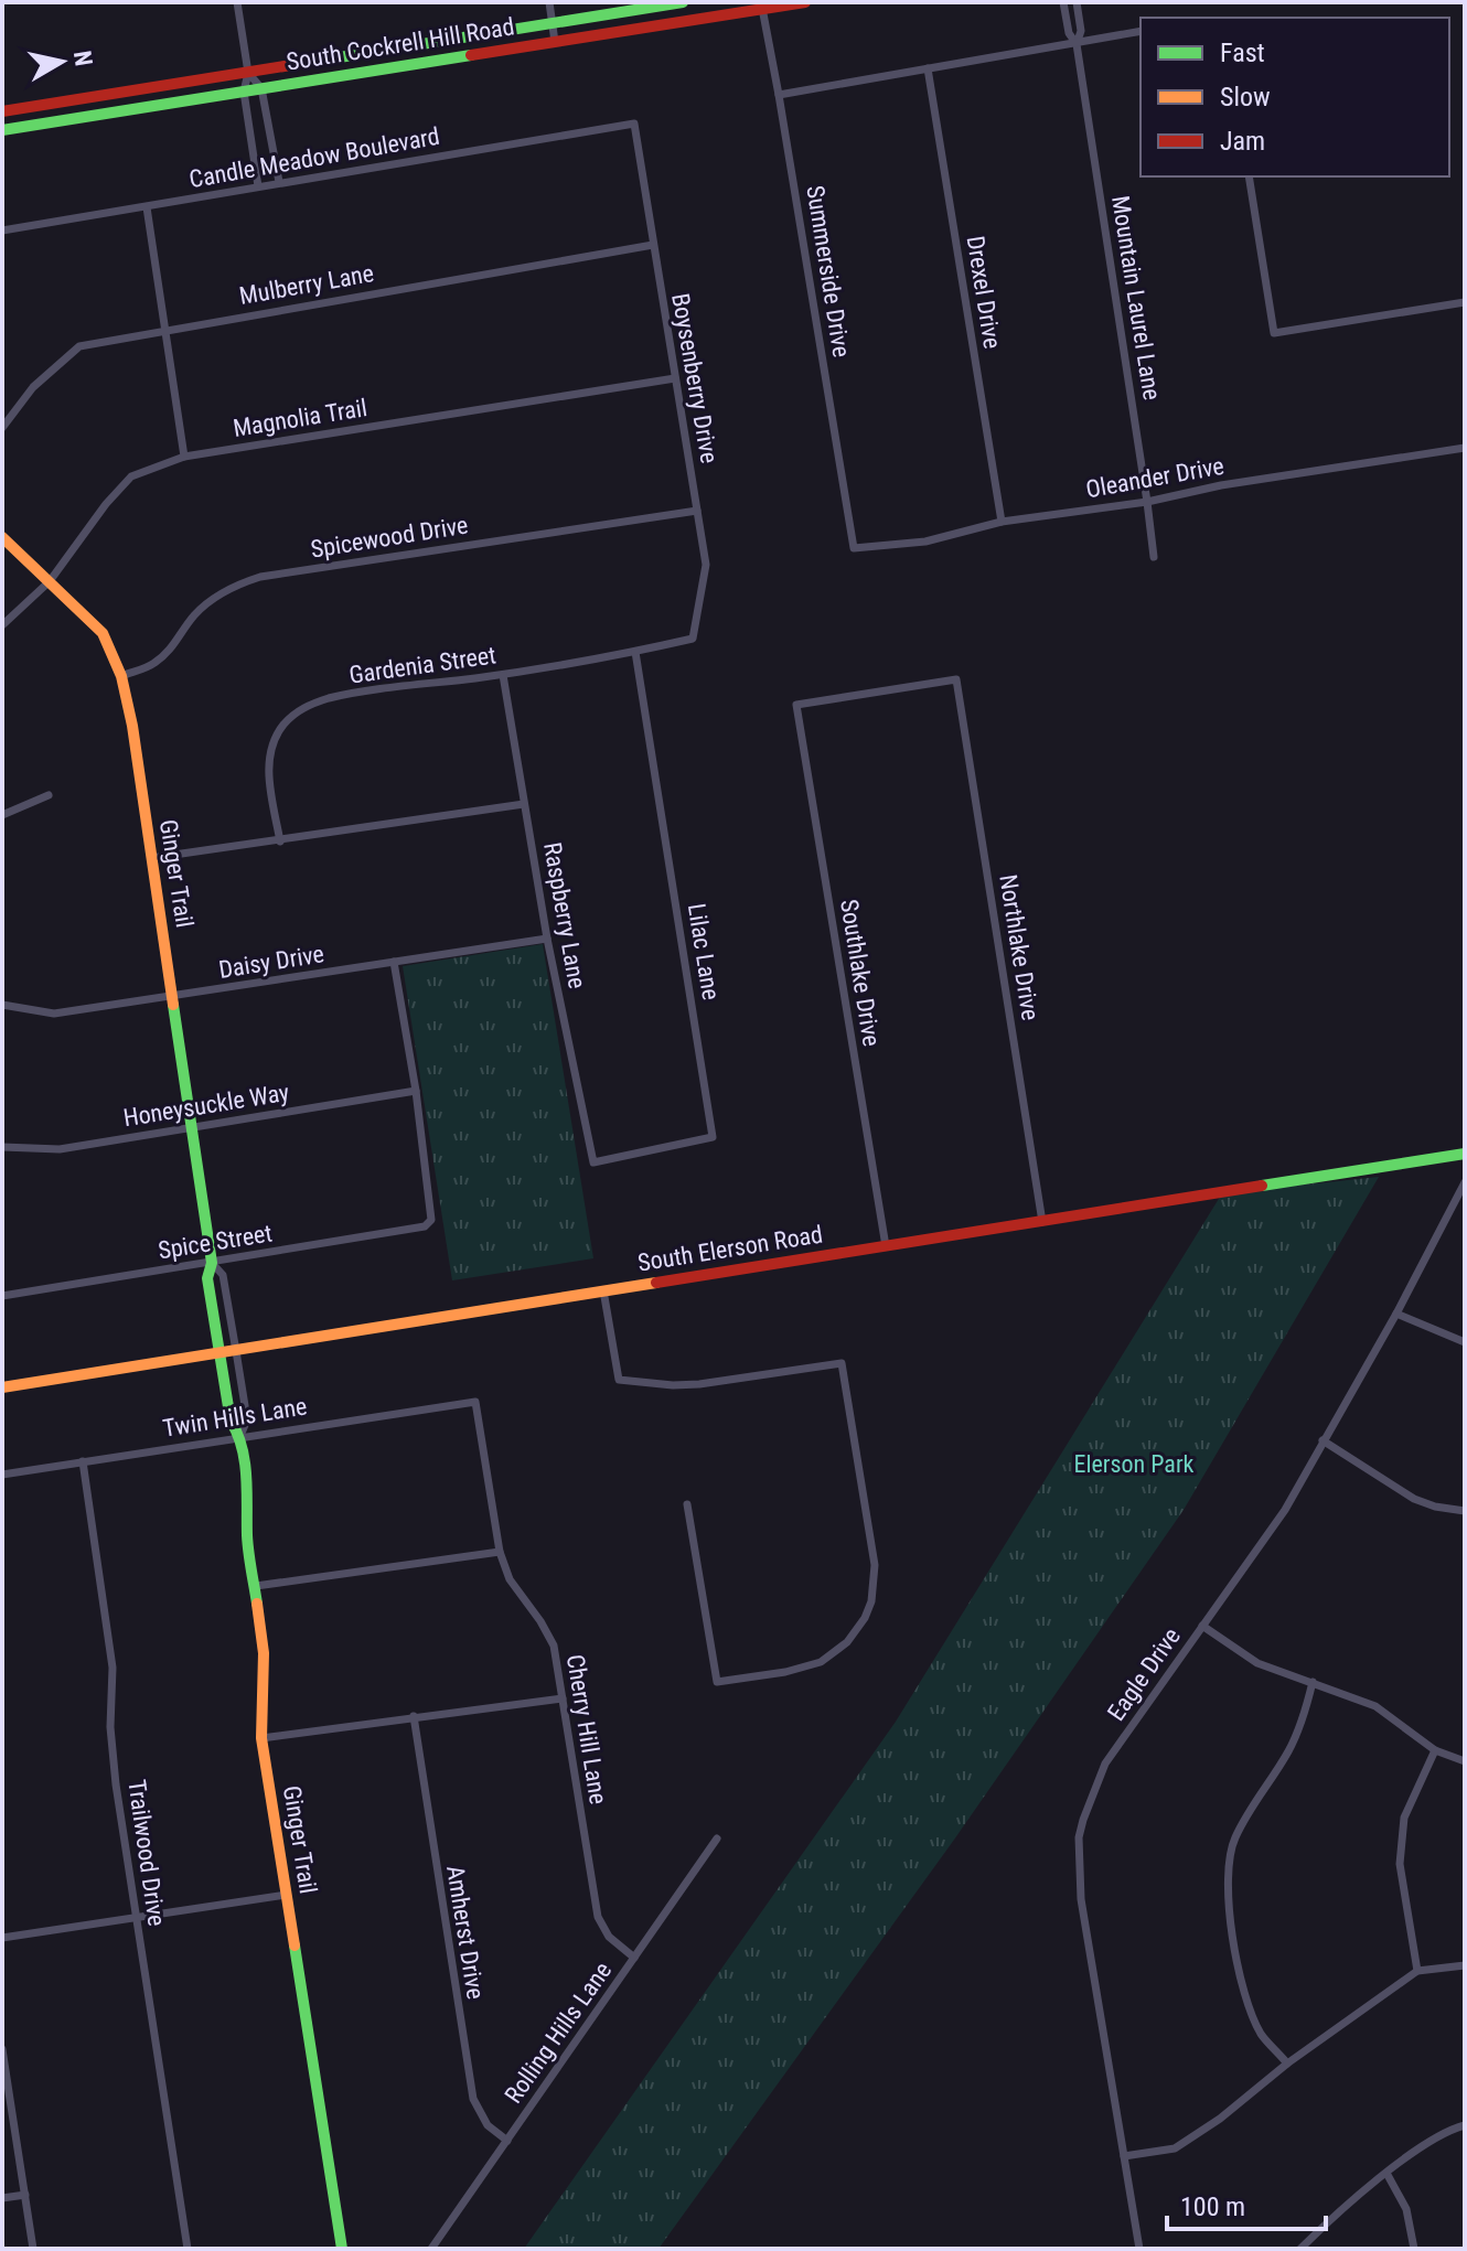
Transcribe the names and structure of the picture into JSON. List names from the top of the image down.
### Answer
{
  "streets": {
    "street": [
      "South Cockrell Hill Road",
      "Candle Meadow Boulevard",
      "Summerside Drive",
      "Mulberry Lane",
      "Drexel Drive",
      "Mountain Laurel Lane",
      "Boysenberry Drive",
      "Magnolia Trail",
      "Oleander Drive",
      "Spicewood Drive",
      "Gardenia Street",
      "Ginger Trail",
      "Raspberry Lane",
      "Northlake Drive",
      "Lilac Lane",
      "Daisy Drive",
      "Southlake Drive",
      "Honeysuckle Way",
      "Spice Street",
      "South Elerson Road",
      "Twin Hills Lane",
      "Eagle Drive",
      "Cherry Hill Lane",
      "Trailwood Drive",
      "Amherst Drive",
      "Rolling Hills Lane"
    ]
  },
  "crossings": [
    ["South Cockrell Hill Road", "Summerside Drive"],
    ["Candle Meadow Boulevard", "Boysenberry Drive"],
    ["Summerside Drive", "Oleander Drive"],
    ["Mulberry Lane", "Boysenberry Drive"],
    ["Drexel Drive", "Oleander Drive"],
    ["Mountain Laurel Lane", "Oleander Drive"],
    ["Boysenberry Drive", "Magnolia Trail"],
    ["Boysenberry Drive", "Spicewood Drive"],
    ["Boysenberry Drive", "Gardenia Street"],
    ["Magnolia Trail", "Ginger Trail"],
    ["Spicewood Drive", "Ginger Trail"],
    ["Gardenia Street", "Raspberry Lane"],
    ["Gardenia Street", "Lilac Lane"],
    ["Ginger Trail", "Daisy Drive"],
    ["Ginger Trail", "Honeysuckle Way"],
    ["Ginger Trail", "Spice Street"],
    ["Ginger Trail", "South Elerson Road"],
    ["Ginger Trail", "Twin Hills Lane"],
    ["Raspberry Lane", "Lilac Lane"],
    ["Raspberry Lane", "Daisy Drive"],
    ["Northlake Drive", "Southlake Drive"],
    ["Northlake Drive", "South Elerson Road"],
    ["Southlake Drive", "South Elerson Road"],
    ["Honeysuckle Way", "Spice Street"],
    ["Twin Hills Lane", "Cherry Hill Lane"],
    ["Twin Hills Lane", "Trailwood Drive"],
    ["Cherry Hill Lane", "Rolling Hills Lane"],
    ["Amherst Drive", "Rolling Hills Lane"]
  ],
  "parks": ["Elerson Park"],
  "legend": ["Fast", "Slow", "Jam"],
  "scale_bar": "100 m",
  "north": "right"
}
